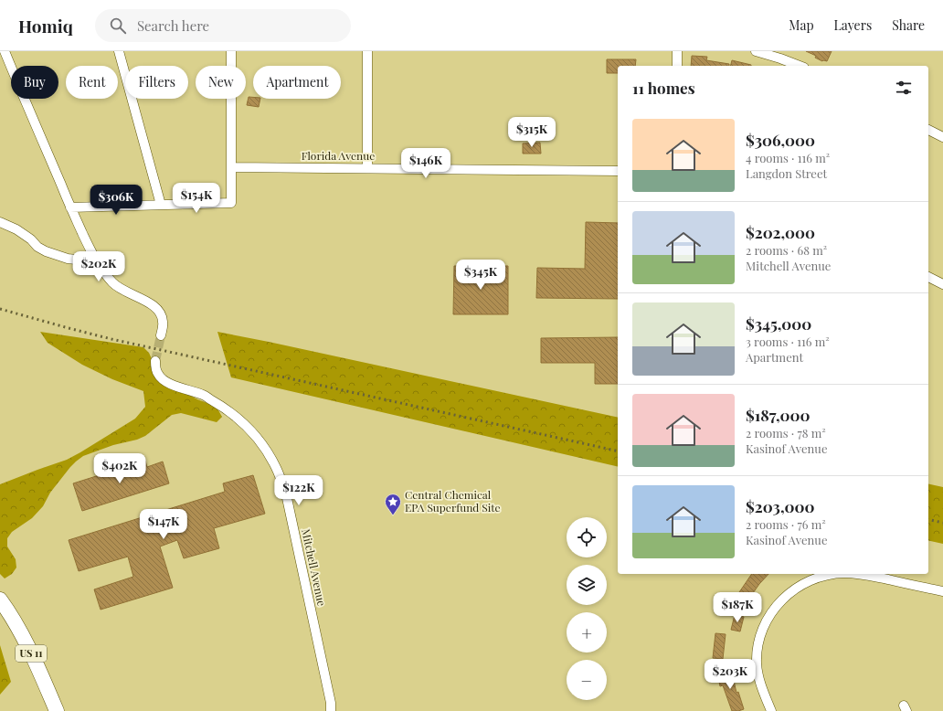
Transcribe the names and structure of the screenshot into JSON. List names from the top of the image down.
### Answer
{
  "streets": {
    "main road": ["US 11"],
    "street": ["Florida Avenue", "Mitchell Avenue"]
  },
  "places": {
    "place": ["Central Chemical EPA Superfund Site"]
  },
  "page": {
    "header": "Homiq",
    "search": "Search here",
    "nav": ["Map", "Layers", "Share"],
    "chip": [
      "Buy",
      "Rent",
      "Filters",
      "New",
      "Apartment"
    ],
    "heading": "11 homes",
    "list": [
      {
        "name": "$306,000",
        "note": "4 rooms · 116 m² · Langdon Street"
      },
      {
        "name": "$202,000",
        "note": "2 rooms · 68 m² · Mitchell Avenue"
      },
      {
        "name": "$345,000",
        "note": "3 rooms · 116 m² · Apartment"
      },
      {
        "name": "$187,000",
        "note": "2 rooms · 78 m² · Kasinof Avenue"
      },
      {
        "name": "$203,000",
        "note": "2 rooms · 76 m² · Kasinof Avenue"
      }
    ],
    "price": [
      "$315K",
      "$146K",
      "$154K",
      "$306K",
      "$202K",
      "$345K",
      "$402K",
      "$122K",
      "$147K",
      "$187K",
      "$203K"
    ],
    "map_buttons": ["+", "−"]
  }
}
